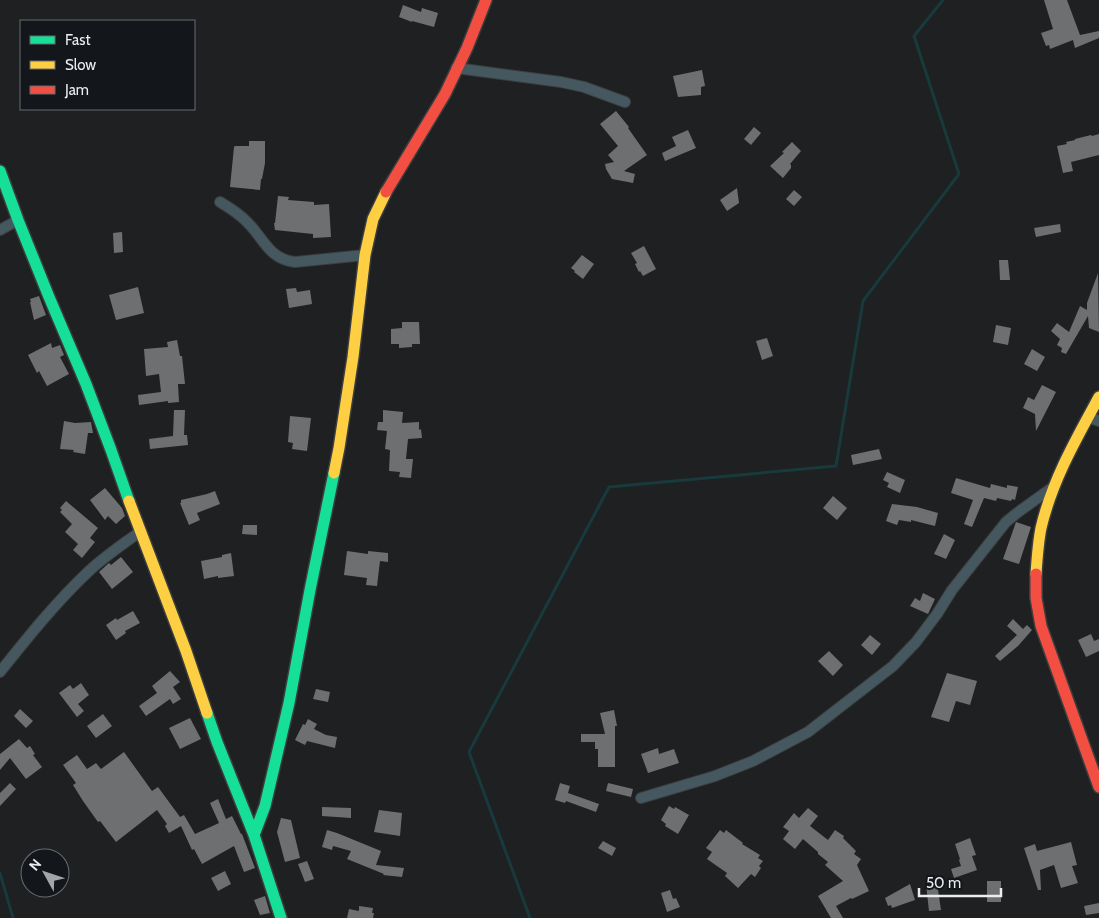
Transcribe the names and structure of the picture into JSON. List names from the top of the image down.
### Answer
{
  "legend": ["Fast", "Slow", "Jam"],
  "scale_bar": "50 m",
  "north": "top left"
}
